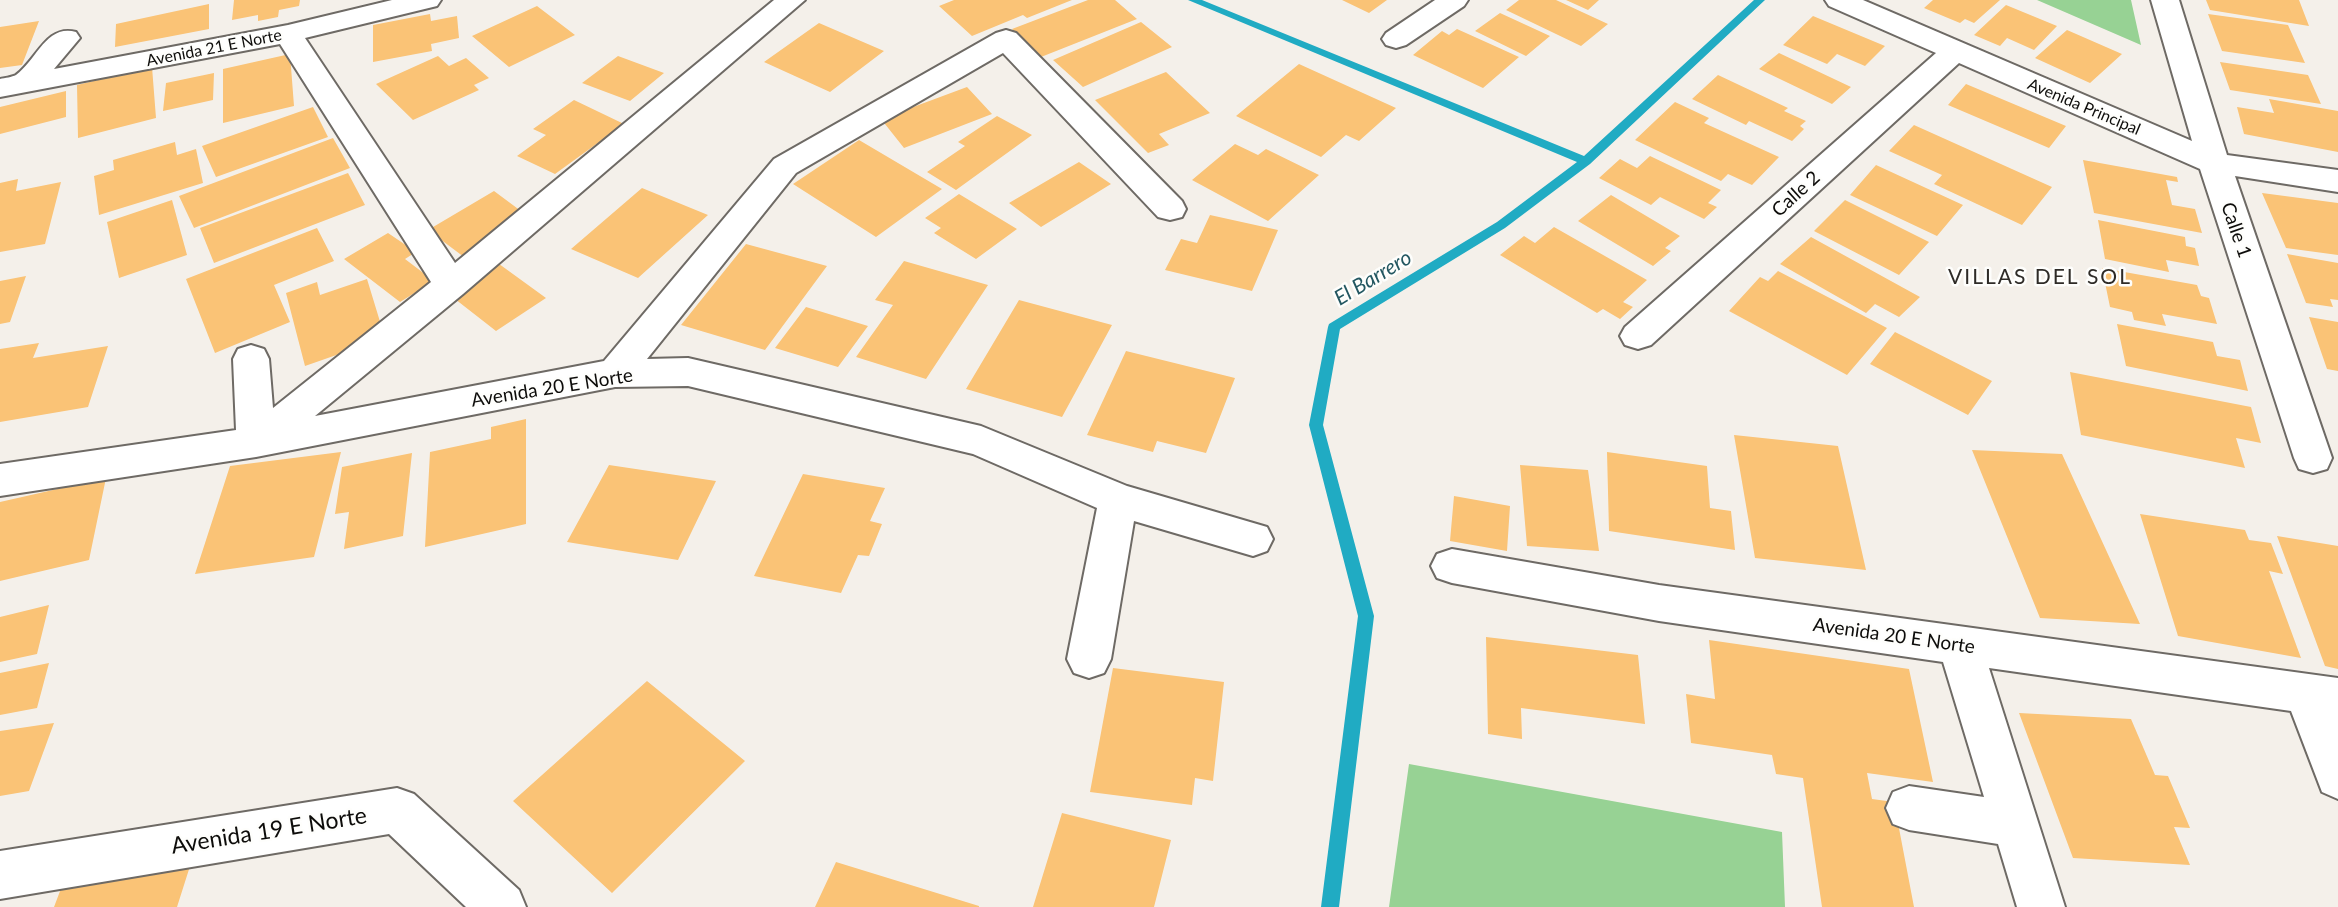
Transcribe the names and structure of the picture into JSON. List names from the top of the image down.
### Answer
{
  "streets": {
    "street": [
      "Avenida 21 E Norte",
      "Avenida Principal",
      "Calle 2",
      "Calle 1",
      "Avenida 20 E Norte",
      "Avenida 19 E Norte"
    ]
  },
  "crossings": [
    ["Avenida Principal", "Calle 2"],
    ["Avenida Principal", "Calle 1"]
  ],
  "districts": ["VILLAS DEL SOL"],
  "water": ["El Barrero"]
}
